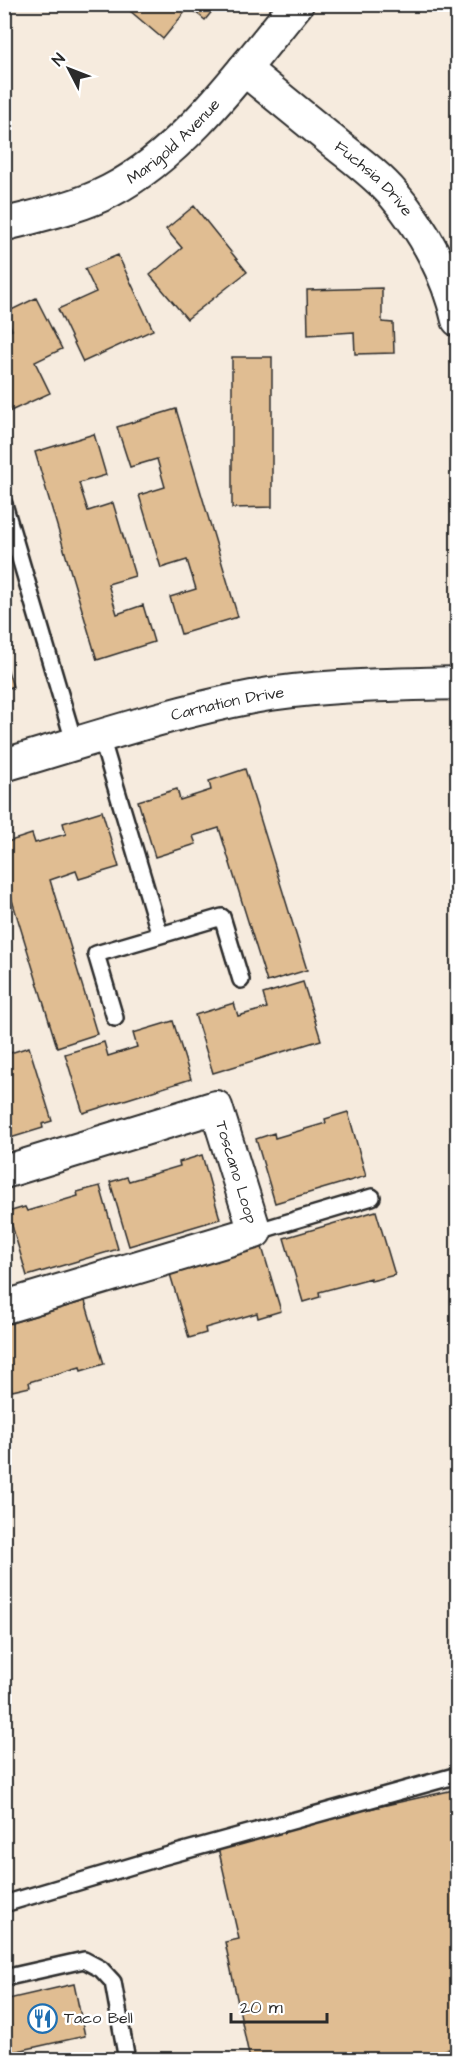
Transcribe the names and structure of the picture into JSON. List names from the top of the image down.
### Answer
{
  "streets": {
    "street": [
      "Marigold Avenue",
      "Fuchsia Drive",
      "Carnation Drive",
      "Toscano Loop"
    ]
  },
  "crossings": [
    ["Marigold Avenue", "Fuchsia Drive"]
  ],
  "places": {
    "restaurant": ["Taco Bell"]
  },
  "scale_bar": "20 m",
  "north": "top left"
}
